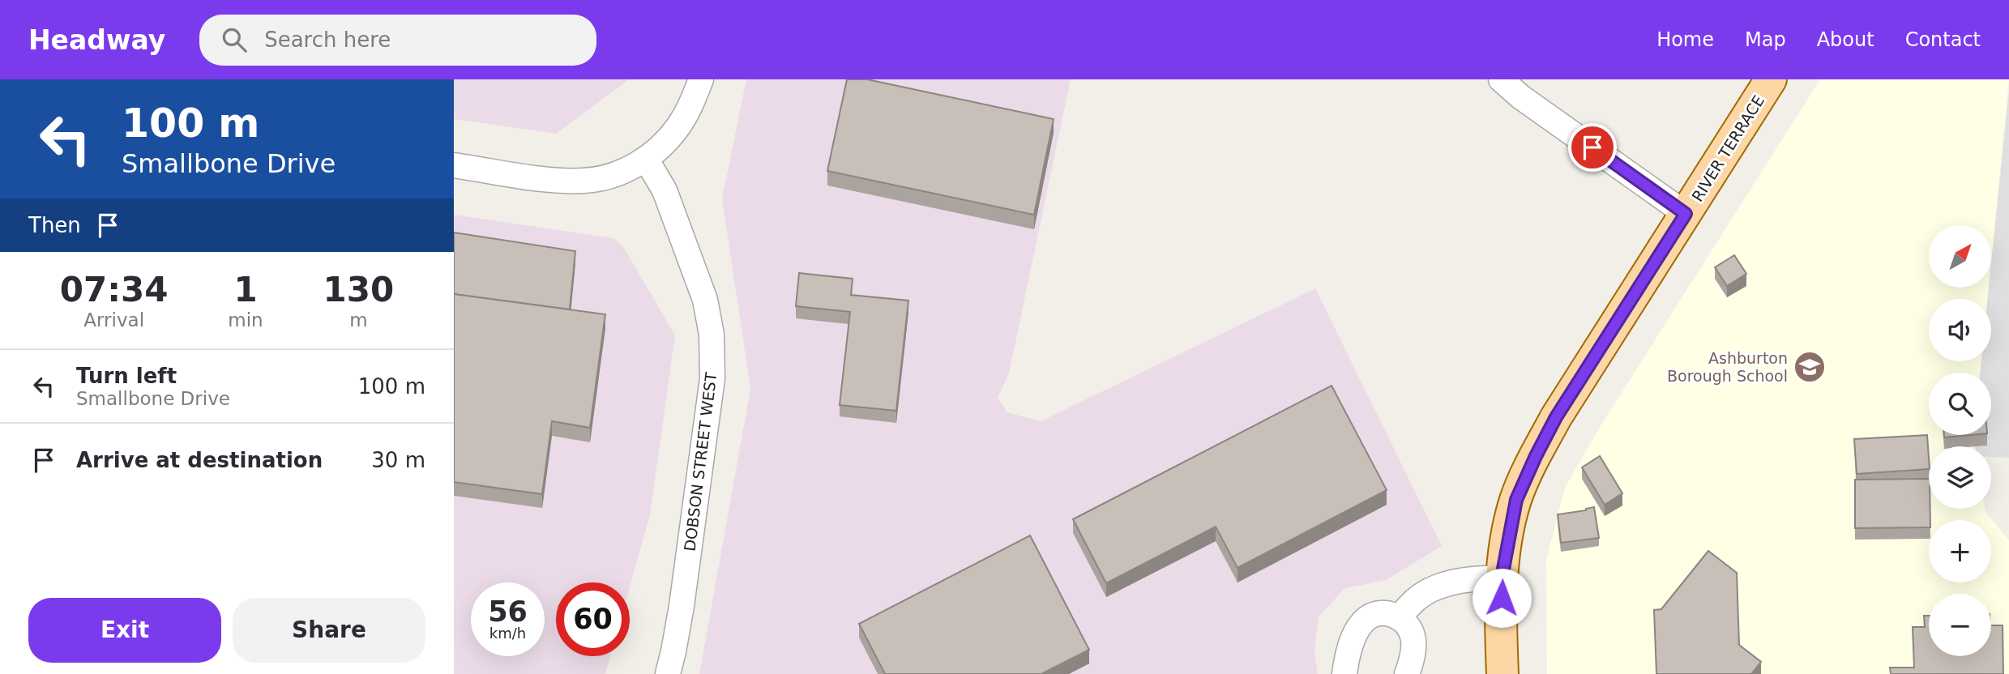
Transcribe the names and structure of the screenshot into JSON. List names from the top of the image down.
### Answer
{
  "streets": {
    "main road": ["RIVER TERRACE"],
    "street": ["DOBSON STREET WEST"]
  },
  "places": {
    "school or university": ["Ashburton Borough School"]
  },
  "north": "top right",
  "page": {
    "header": "Headway",
    "search": "Search here",
    "nav": [
      "Home",
      "Map",
      "About",
      "Contact"
    ],
    "turn": ["100 m", "Smallbone Drive"],
    "then": "Then",
    "map_buttons": ["+", "−"],
    "eta": [
      "07:34",
      "Arrival",
      "1",
      "min",
      "130",
      "m"
    ],
    "list": [
      {
        "name": "Turn left",
        "note": "Smallbone Drive",
        "value": "100 m"
      },
      {
        "name": "Arrive at destination",
        "value": "30 m"
      }
    ],
    "speed": "56 km/h",
    "limit": "60",
    "buttons": ["Exit", "Share"]
  }
}
